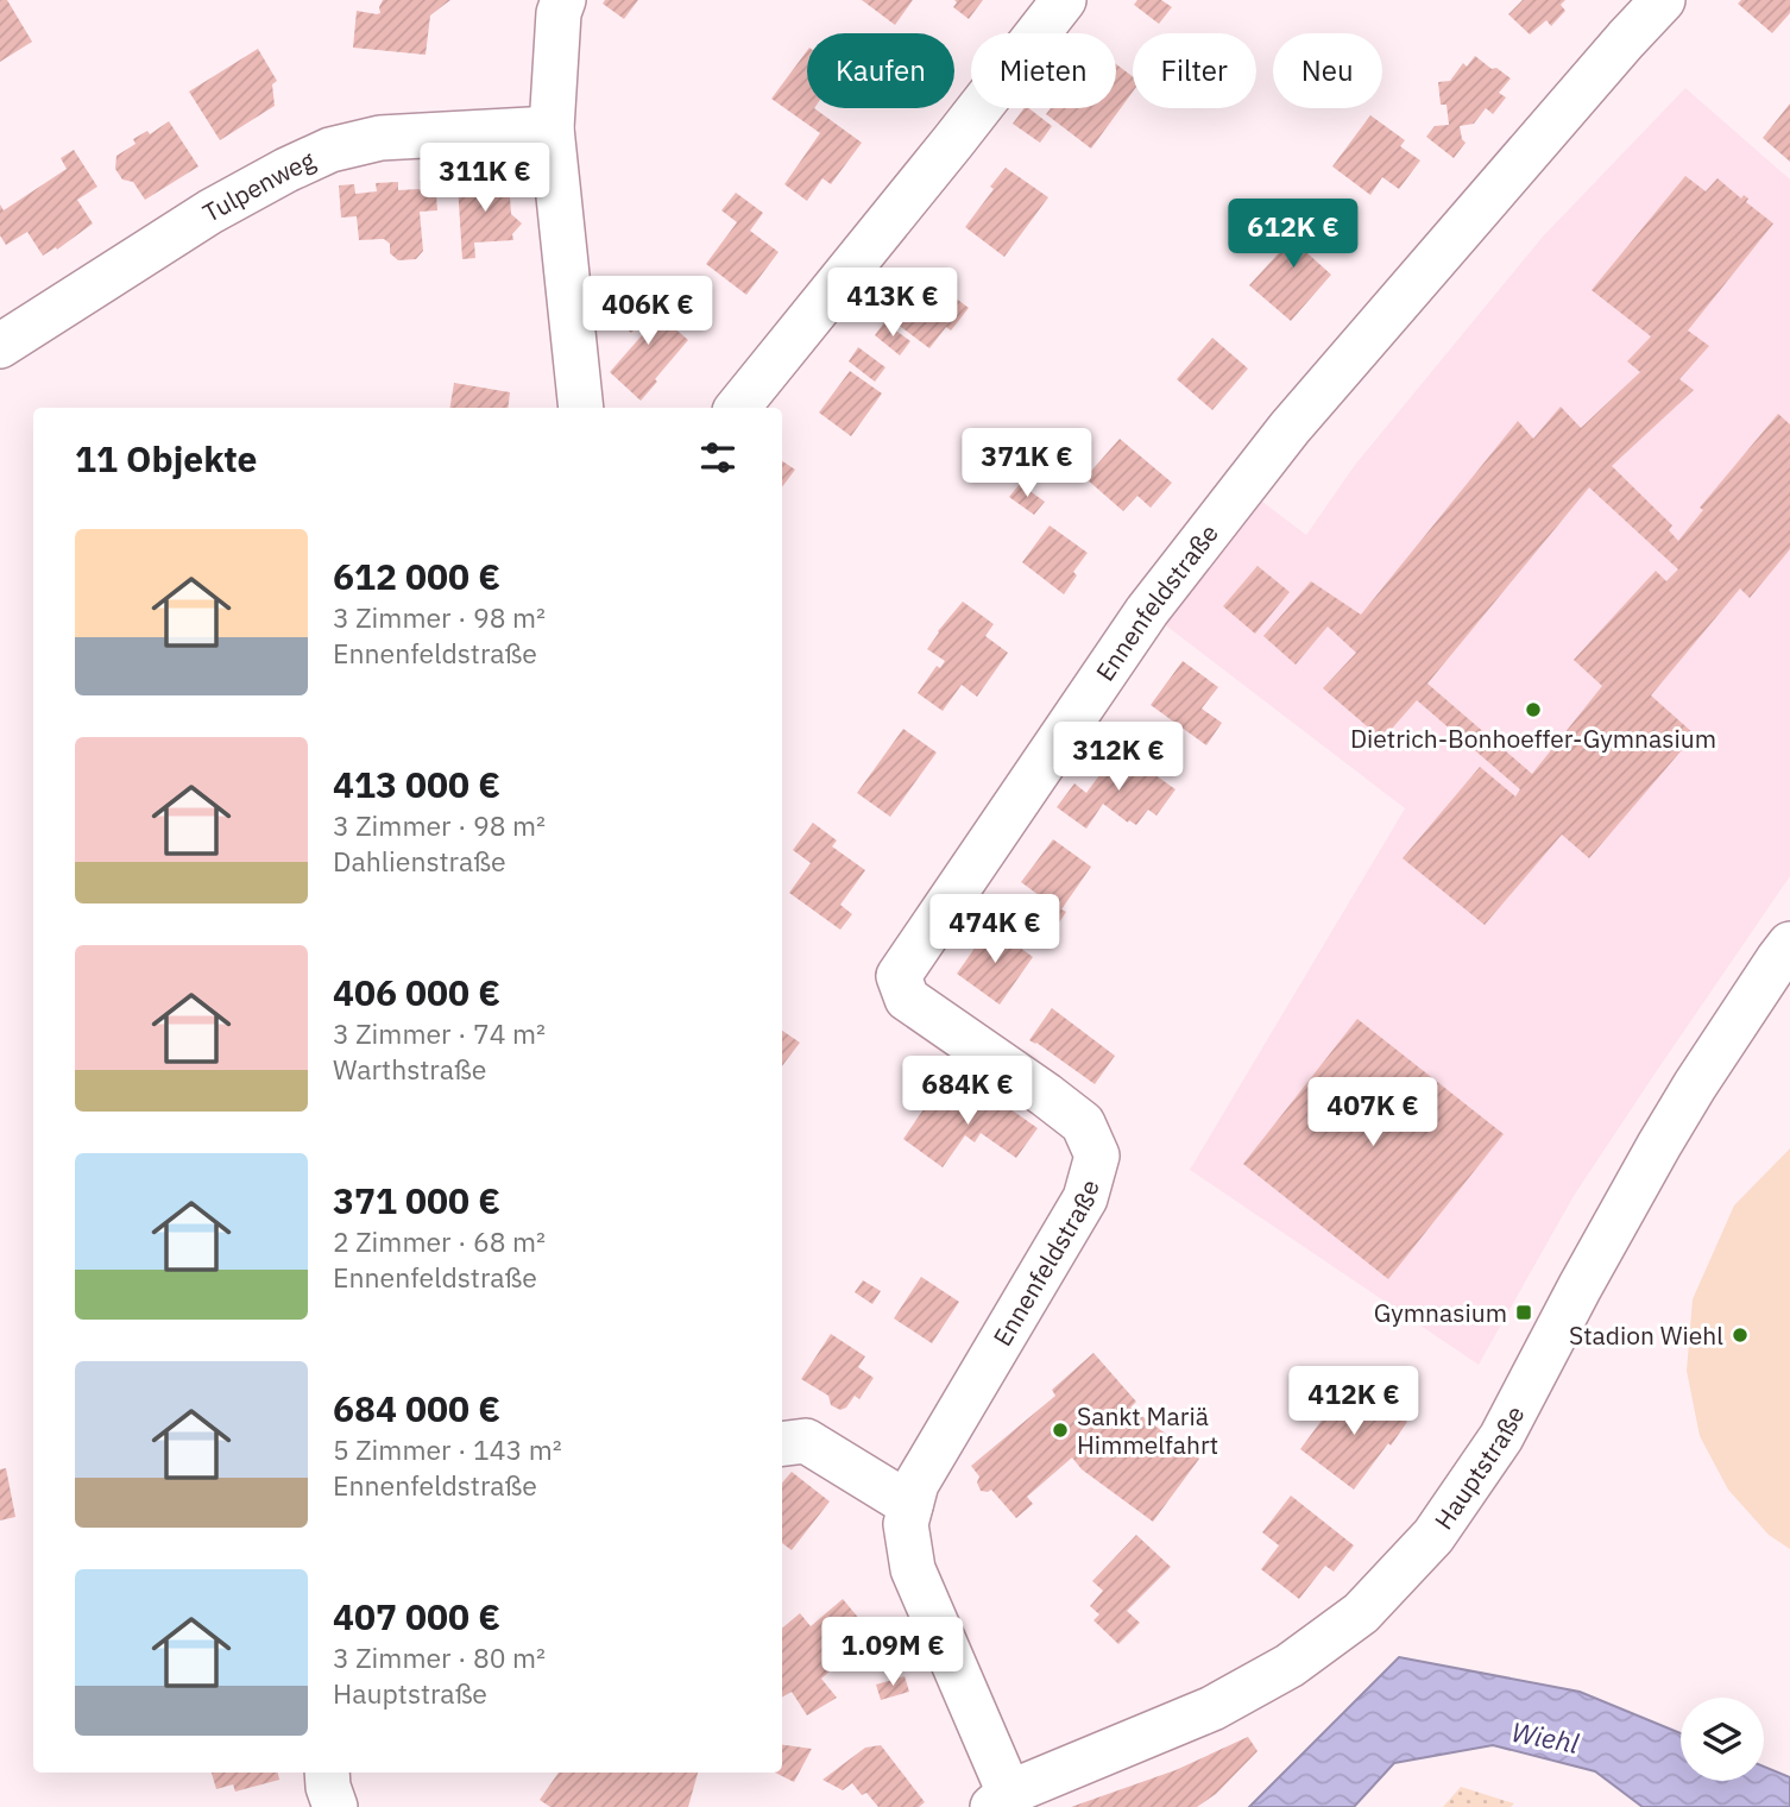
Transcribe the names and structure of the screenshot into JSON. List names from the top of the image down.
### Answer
{
  "streets": {
    "street": ["Tulpenweg", "Ennenfeldstraße", "Hauptstraße"]
  },
  "crossings": [
    ["Ennenfeldstraße", "Hauptstraße"]
  ],
  "water": ["Wiehl"],
  "places": {
    "other": ["Dietrich-Bonhoeffer-Gymnasium", "Stadion Wiehl", "Sankt Mariä Himmelfahrt"],
    "transit": ["Gymnasium"]
  },
  "page": {
    "chip": [
      "Kaufen",
      "Mieten",
      "Filter",
      "Neu"
    ],
    "price": [
      "311K €",
      "612K €",
      "413K €",
      "406K €",
      "371K €",
      "312K €",
      "474K €",
      "684K €",
      "407K €",
      "412K €",
      "1.09M €"
    ],
    "heading": "11 Objekte",
    "list": [
      {
        "name": "612 000 €",
        "note": "3 Zimmer · 98 m² · Ennenfeldstraße"
      },
      {
        "name": "413 000 €",
        "note": "3 Zimmer · 98 m² · Dahlienstraße"
      },
      {
        "name": "406 000 €",
        "note": "3 Zimmer · 74 m² · Warthstraße"
      },
      {
        "name": "371 000 €",
        "note": "2 Zimmer · 68 m² · Ennenfeldstraße"
      },
      {
        "name": "684 000 €",
        "note": "5 Zimmer · 143 m² · Ennenfeldstraße"
      },
      {
        "name": "407 000 €",
        "note": "3 Zimmer · 80 m² · Hauptstraße"
      }
    ]
  }
}
